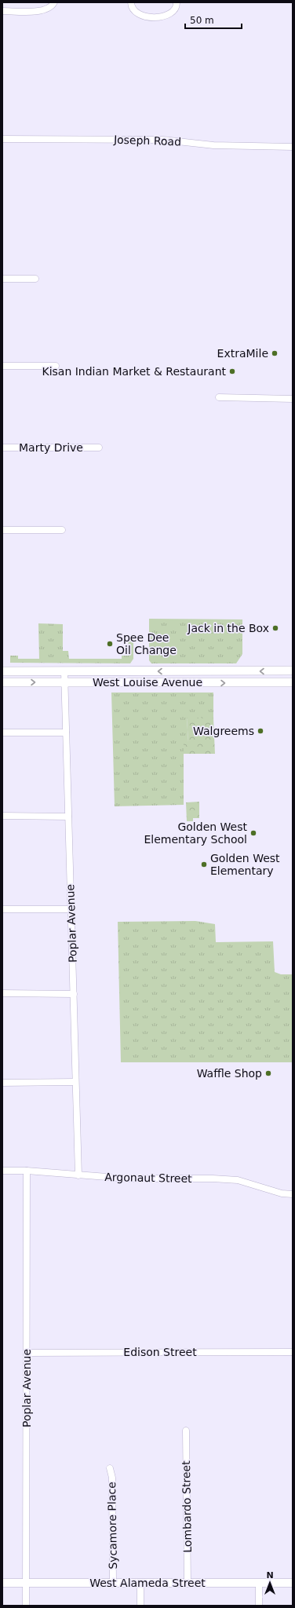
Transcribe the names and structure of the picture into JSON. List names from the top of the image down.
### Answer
{
  "streets": {
    "main road": ["West Louise Avenue"],
    "street": [
      "Joseph Road",
      "Marty Drive",
      "Poplar Avenue",
      "Argonaut Street",
      "Edison Street",
      "Lombardo Street",
      "Sycamore Place",
      "West Alameda Street"
    ]
  },
  "crossings": [
    ["West Louise Avenue", "Poplar Avenue"],
    ["Poplar Avenue", "Argonaut Street"],
    ["Poplar Avenue", "Edison Street"],
    ["Poplar Avenue", "West Alameda Street"],
    ["Lombardo Street", "West Alameda Street"],
    ["Sycamore Place", "West Alameda Street"]
  ],
  "places": [
    "ExtraMile",
    "Kisan Indian Market & Restaurant",
    "Jack in the Box",
    "Spee Dee Oil Change",
    "Walgreems",
    "Golden West Elementary School",
    "Golden West Elementary",
    "Waffle Shop"
  ],
  "scale_bar": "50 m",
  "north": "top"
}
